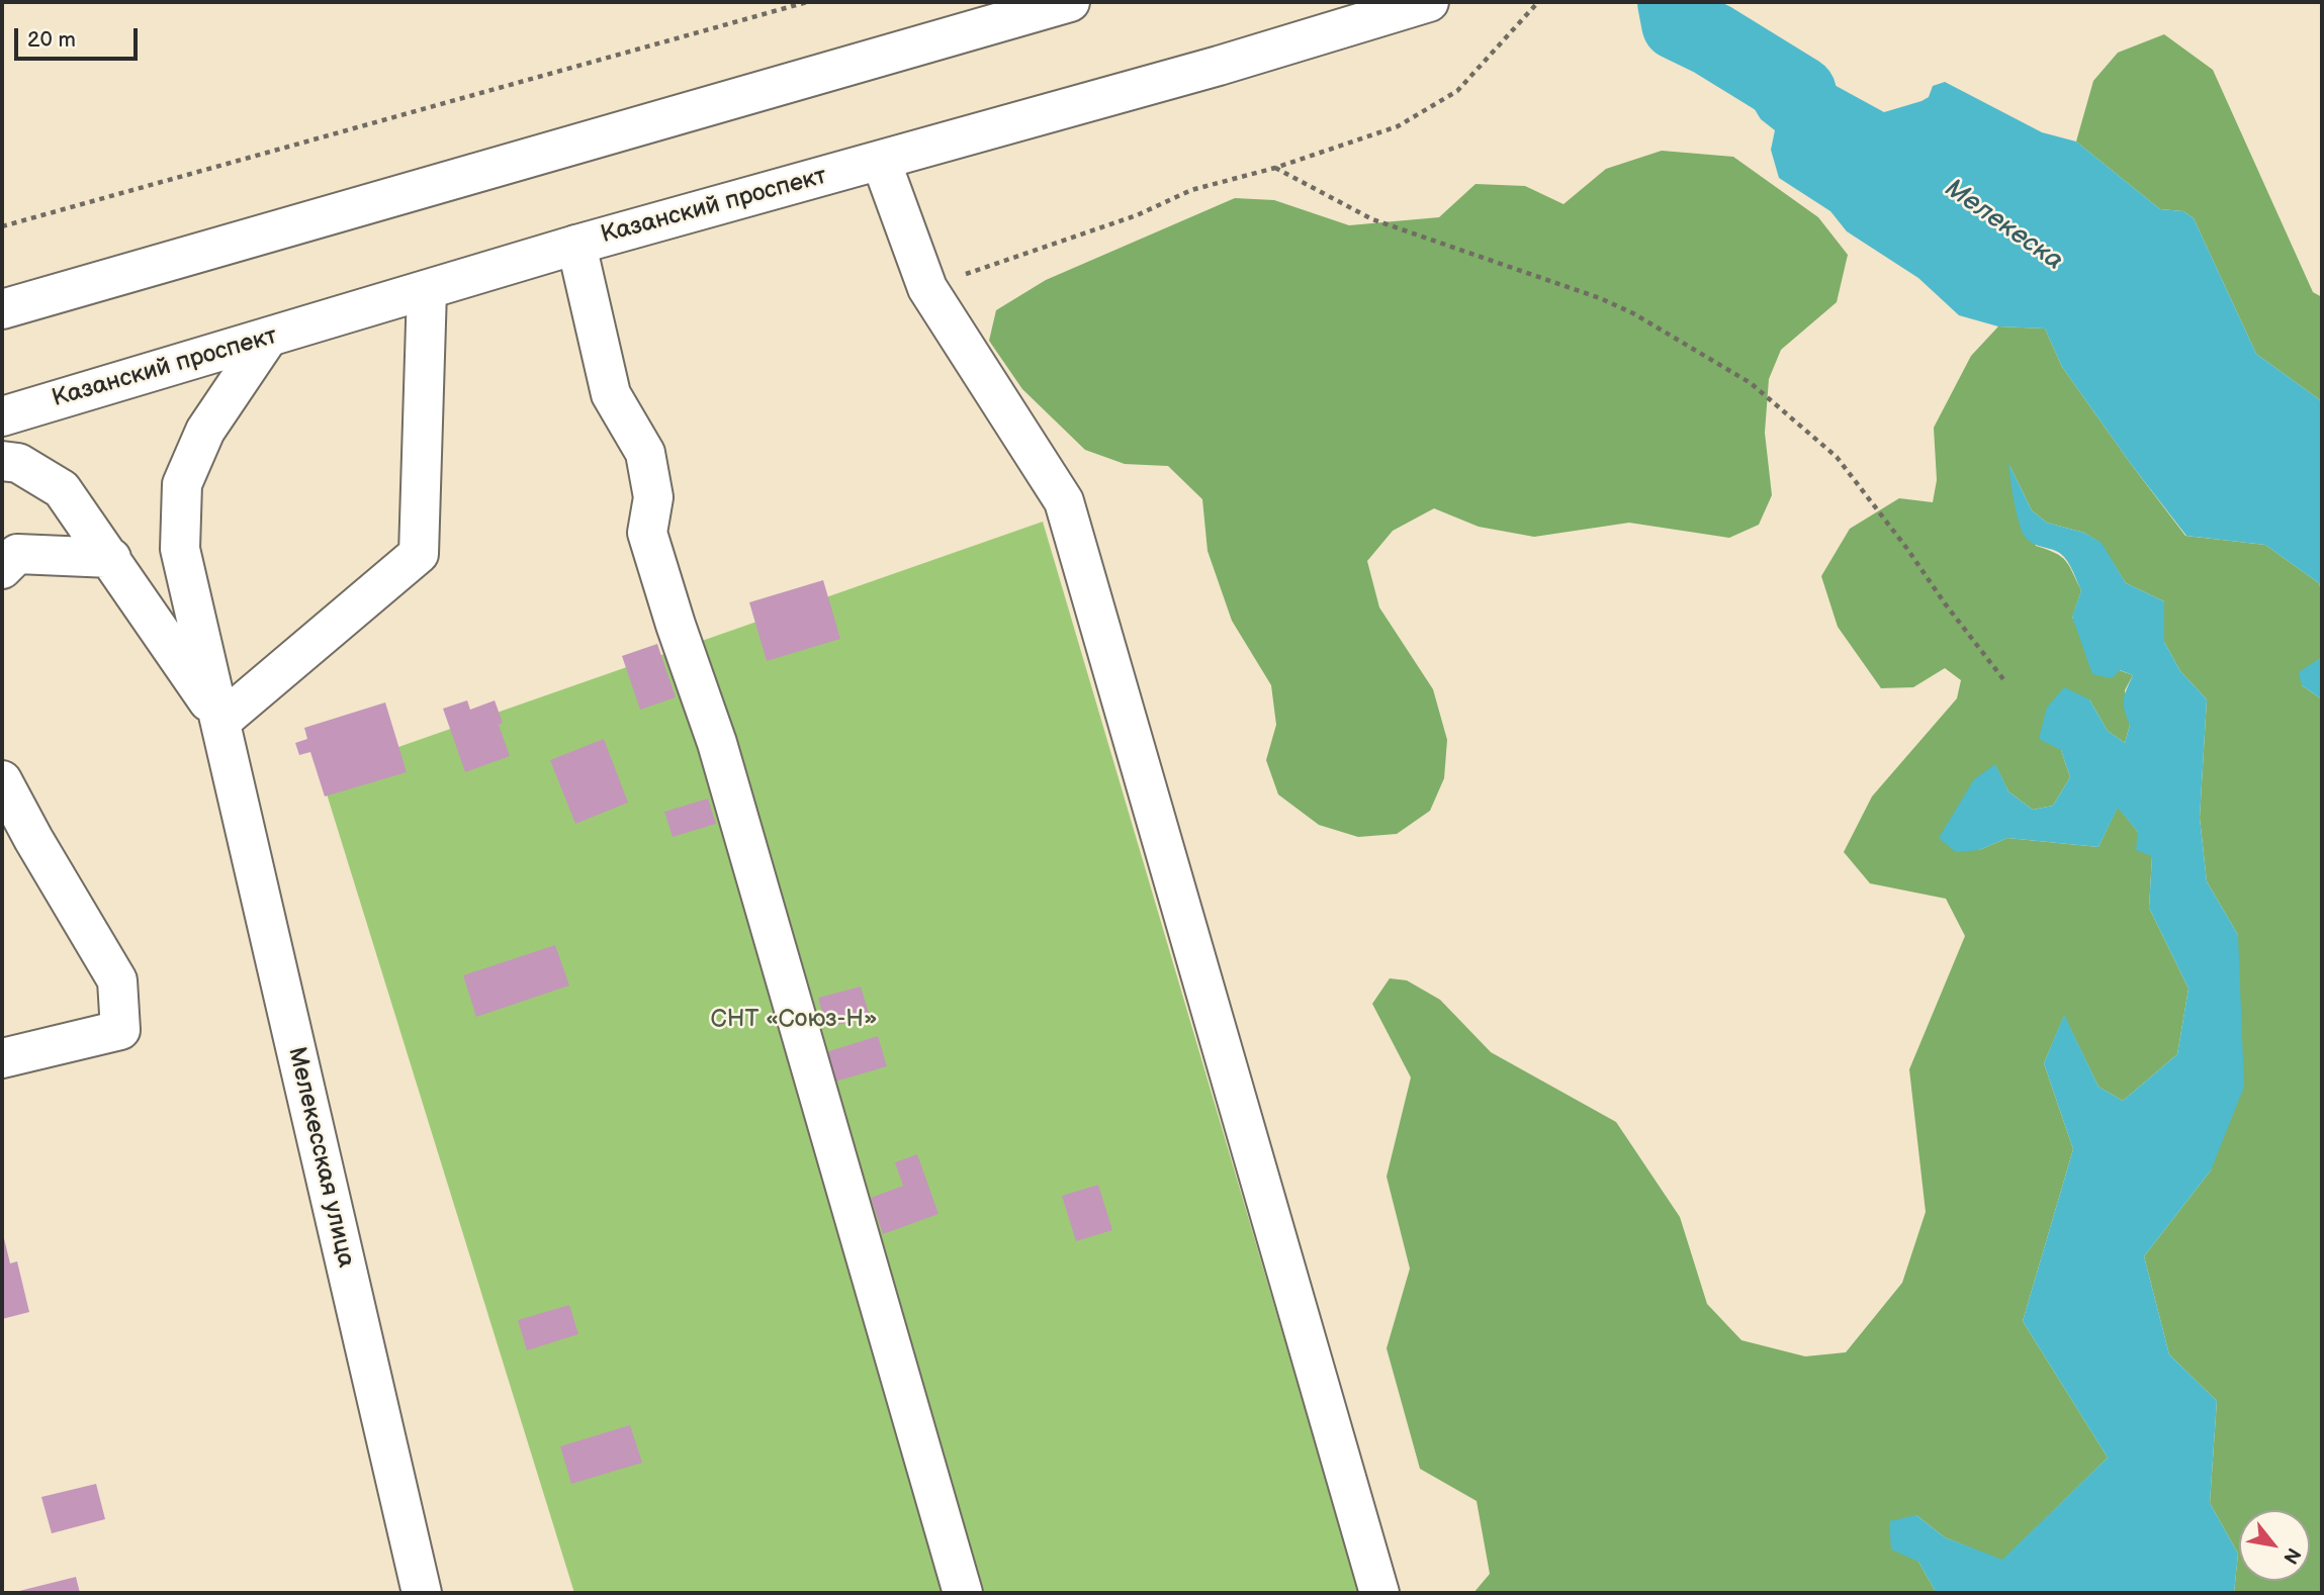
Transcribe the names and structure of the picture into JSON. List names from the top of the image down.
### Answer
{
  "streets": {
    "street": ["Казанский проспект", "Мелекесская улица"]
  },
  "crossings": [
    ["Казанский проспект", "Мелекесская улица"]
  ],
  "water": ["Мелекеска"],
  "parks": ["СНТ «Союз-Н»"],
  "scale_bar": "20 m",
  "north": "bottom right"
}
